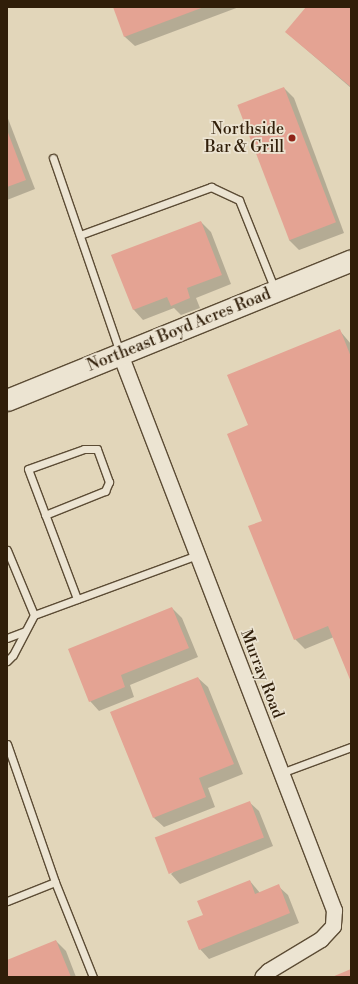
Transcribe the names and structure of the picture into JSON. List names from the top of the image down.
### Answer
{
  "streets": {
    "street": ["Northeast Boyd Acres Road", "Murray Road"]
  },
  "crossings": [
    ["Northeast Boyd Acres Road", "Murray Road"]
  ],
  "places": ["Northside Bar & Grill"]
}
